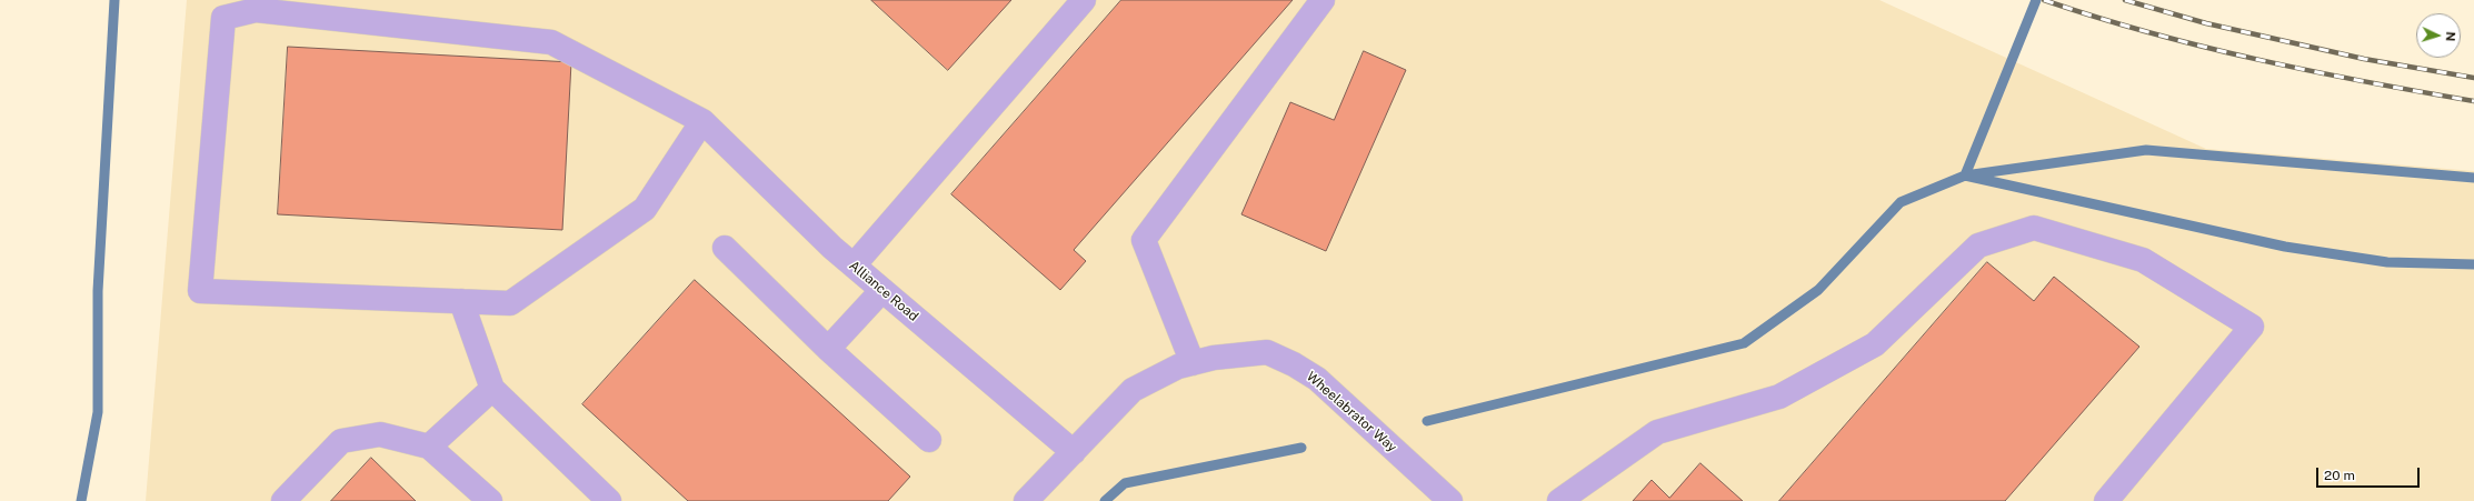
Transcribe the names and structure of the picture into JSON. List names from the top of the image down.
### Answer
{
  "streets": {
    "street": ["Alliance Road", "Wheelabrator Way"]
  },
  "crossings": [
    ["Alliance Road", "Wheelabrator Way"]
  ],
  "scale_bar": "20 m",
  "north": "right"
}
